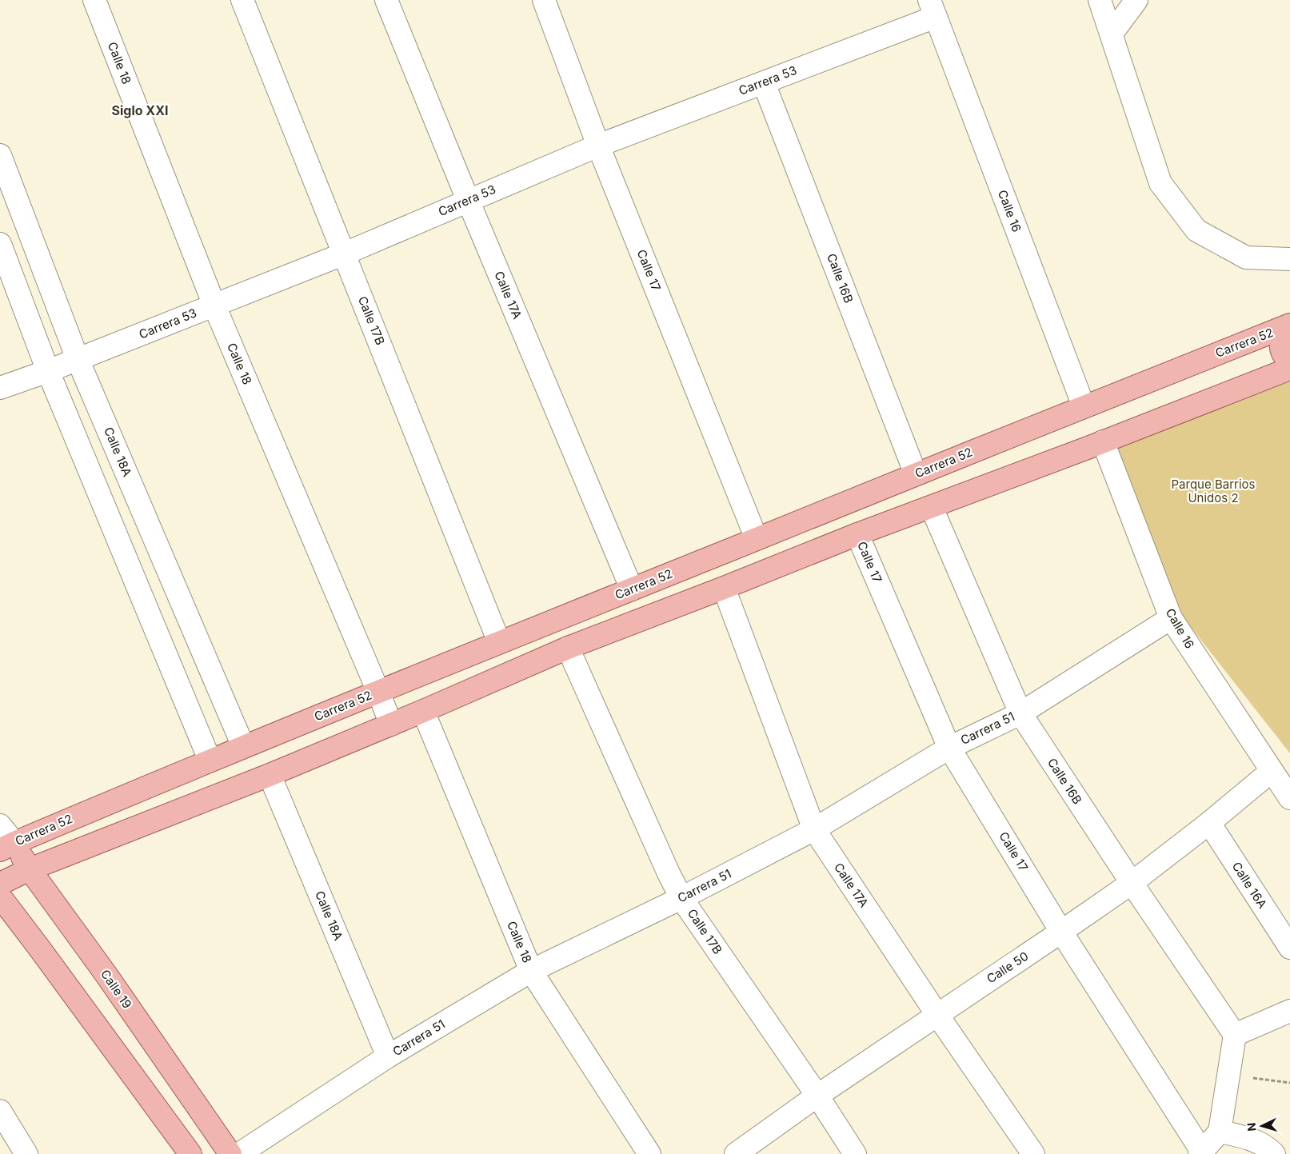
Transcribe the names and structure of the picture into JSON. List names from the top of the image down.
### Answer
{
  "streets": {
    "main road": ["Carrera 52", "Calle 19"],
    "street": [
      "Calle 18",
      "Carrera 53",
      "Calle 16",
      "Calle 17",
      "Calle 16B",
      "Calle 17A",
      "Calle 17B",
      "Calle 18A",
      "Carrera 51",
      "Calle 16A",
      "Calle 50"
    ]
  },
  "crossings": [
    ["Calle 18", "Carrera 53"],
    ["Calle 18", "Carrera 52"],
    ["Calle 18", "Carrera 51"],
    ["Carrera 53", "Calle 16"],
    ["Carrera 53", "Calle 17"],
    ["Carrera 53", "Calle 16B"],
    ["Carrera 53", "Calle 17A"],
    ["Carrera 53", "Calle 17B"],
    ["Carrera 53", "Calle 18A"],
    ["Calle 16", "Carrera 52"],
    ["Calle 16", "Carrera 51"],
    ["Calle 16", "Calle 50"],
    ["Calle 17", "Carrera 52"],
    ["Calle 17", "Carrera 51"],
    ["Calle 17", "Calle 50"],
    ["Calle 16B", "Carrera 52"],
    ["Calle 16B", "Carrera 51"],
    ["Calle 16B", "Calle 50"],
    ["Calle 17A", "Carrera 52"],
    ["Calle 17A", "Carrera 51"],
    ["Calle 17A", "Calle 50"],
    ["Calle 17B", "Carrera 52"],
    ["Calle 17B", "Carrera 51"],
    ["Calle 17B", "Calle 50"],
    ["Carrera 52", "Calle 18A"],
    ["Carrera 52", "Calle 19"],
    ["Calle 18A", "Carrera 51"],
    ["Calle 16A", "Calle 50"]
  ],
  "districts": ["Siglo XXI"],
  "parks": ["Parque Barrios Unidos 2"],
  "north": "left"
}
